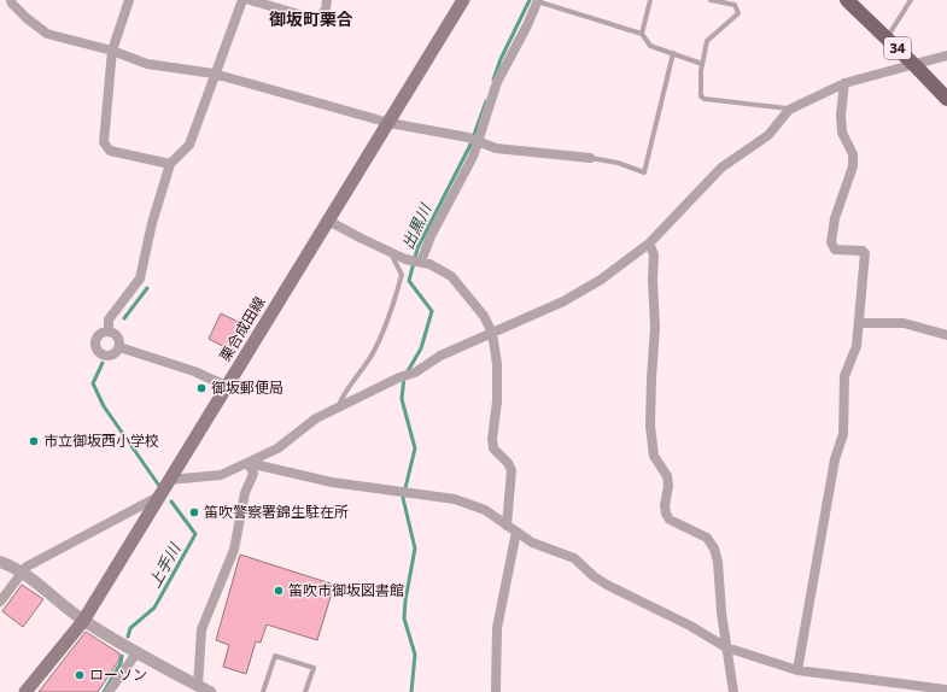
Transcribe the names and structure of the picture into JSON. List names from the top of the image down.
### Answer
{
  "streets": {
    "main road": ["34", "栗合成田線"]
  },
  "districts": ["御坂町栗合"],
  "water": ["出黒川", "上手川"],
  "places": [
    "御坂郵便局",
    "市立御坂西小学校",
    "笛吹警察署錦生駐在所",
    "笛吹市御坂図書館",
    "ローソン"
  ]
}
